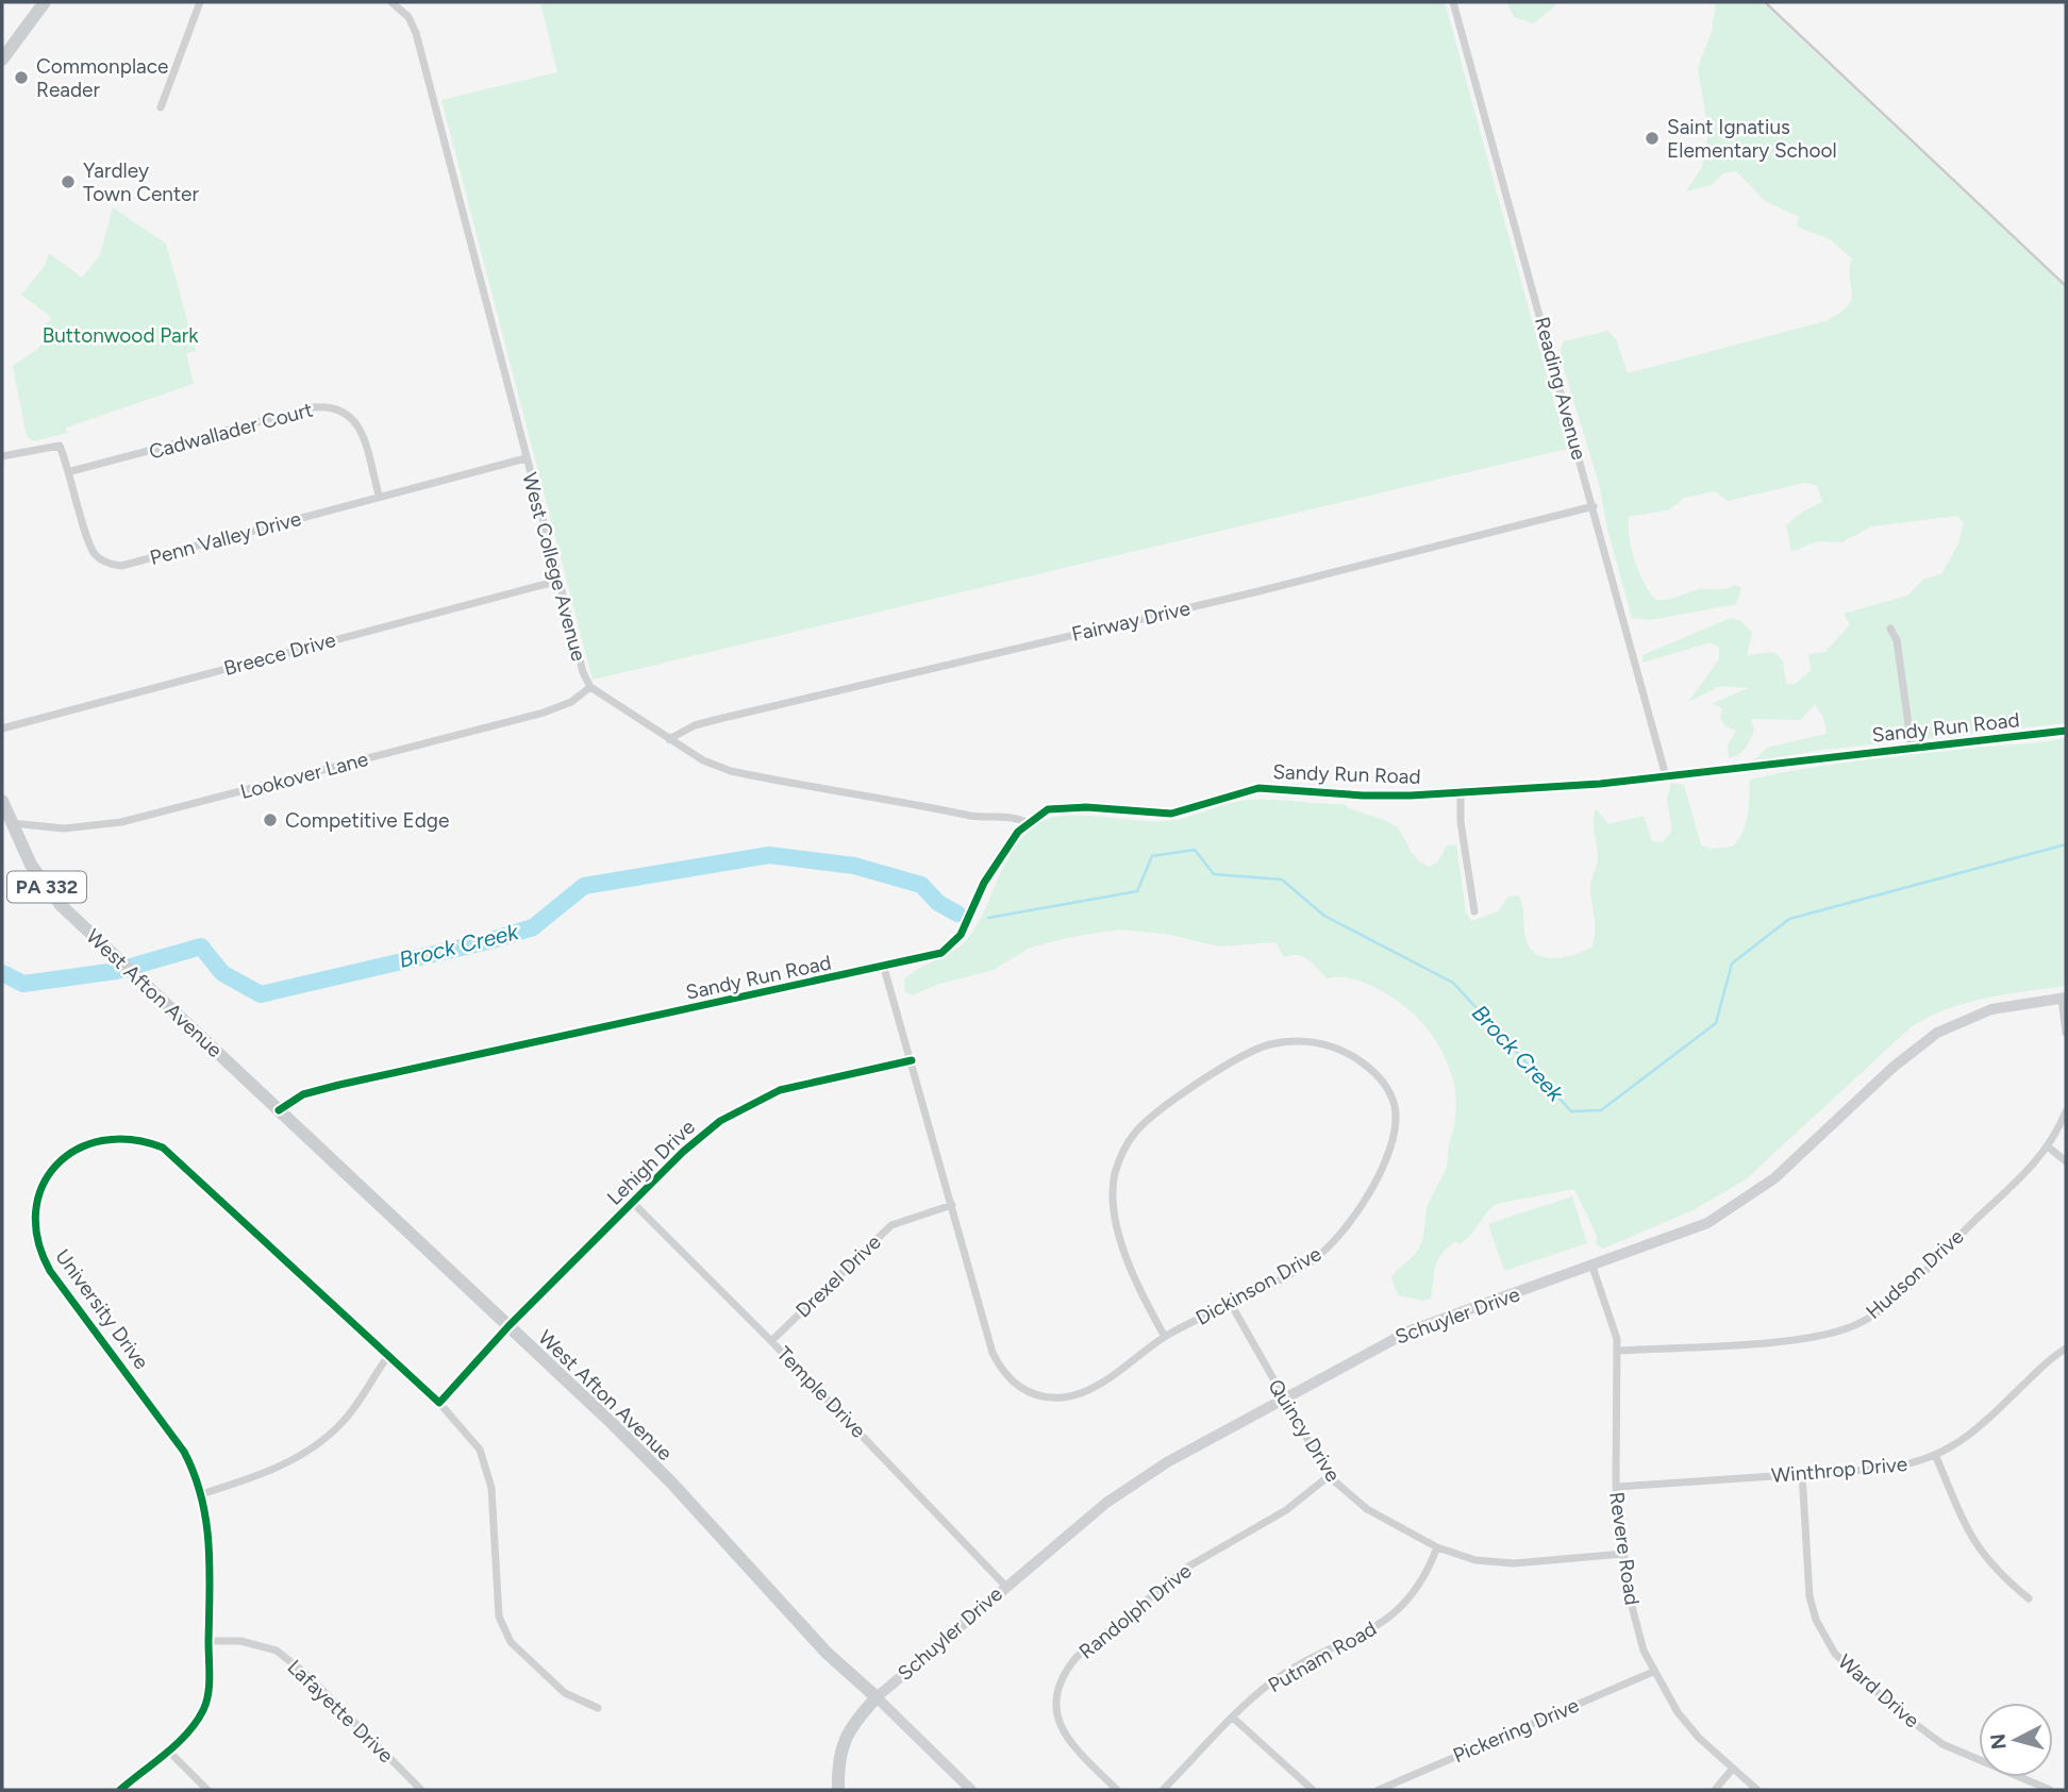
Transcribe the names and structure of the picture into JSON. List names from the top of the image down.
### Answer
{
  "streets": {
    "main road": ["PA 332", "West Afton Avenue"],
    "street": [
      "Reading Avenue",
      "Cadwallader Court",
      "Penn Valley Drive",
      "West College Avenue",
      "Fairway Drive",
      "Breece Drive",
      "Sandy Run Road",
      "Lookover Lane",
      "Lehigh Drive",
      "Hudson Drive",
      "Drexel Drive",
      "Dickinson Drive",
      "University Drive",
      "Schuyler Drive",
      "Temple Drive",
      "Quincy Drive",
      "Winthrop Drive",
      "Revere Road",
      "Randolph Drive",
      "Putnam Road",
      "Ward Drive",
      "Lafayette Drive",
      "Pickering Drive"
    ]
  },
  "crossings": [
    ["Reading Avenue", "Fairway Drive"],
    ["Reading Avenue", "Sandy Run Road"],
    ["Cadwallader Court", "Penn Valley Drive"],
    ["Penn Valley Drive", "West College Avenue"],
    ["West College Avenue", "Fairway Drive"],
    ["West College Avenue", "Breece Drive"],
    ["West College Avenue", "Sandy Run Road"],
    ["West College Avenue", "Lookover Lane"],
    ["Sandy Run Road", "West Afton Avenue"],
    ["Sandy Run Road", "Dickinson Drive"],
    ["Lookover Lane", "West Afton Avenue"],
    ["West Afton Avenue", "Lehigh Drive"],
    ["West Afton Avenue", "Schuyler Drive"],
    ["Lehigh Drive", "Dickinson Drive"],
    ["Lehigh Drive", "University Drive"],
    ["Lehigh Drive", "Temple Drive"],
    ["Hudson Drive", "Revere Road"],
    ["Drexel Drive", "Dickinson Drive"],
    ["Drexel Drive", "Temple Drive"],
    ["Dickinson Drive", "Quincy Drive"],
    ["University Drive", "Lafayette Drive"],
    ["Schuyler Drive", "Temple Drive"],
    ["Schuyler Drive", "Quincy Drive"],
    ["Schuyler Drive", "Revere Road"],
    ["Quincy Drive", "Revere Road"],
    ["Quincy Drive", "Randolph Drive"],
    ["Quincy Drive", "Putnam Road"],
    ["Winthrop Drive", "Revere Road"],
    ["Winthrop Drive", "Ward Drive"],
    ["Revere Road", "Pickering Drive"]
  ],
  "water": ["Brock Creek"],
  "parks": ["Buttonwood Park"],
  "places": [
    "Commonplace Reader",
    "Saint Ignatius Elementary School",
    "Yardley Town Center",
    "Competitive Edge"
  ],
  "north": "left"
}
